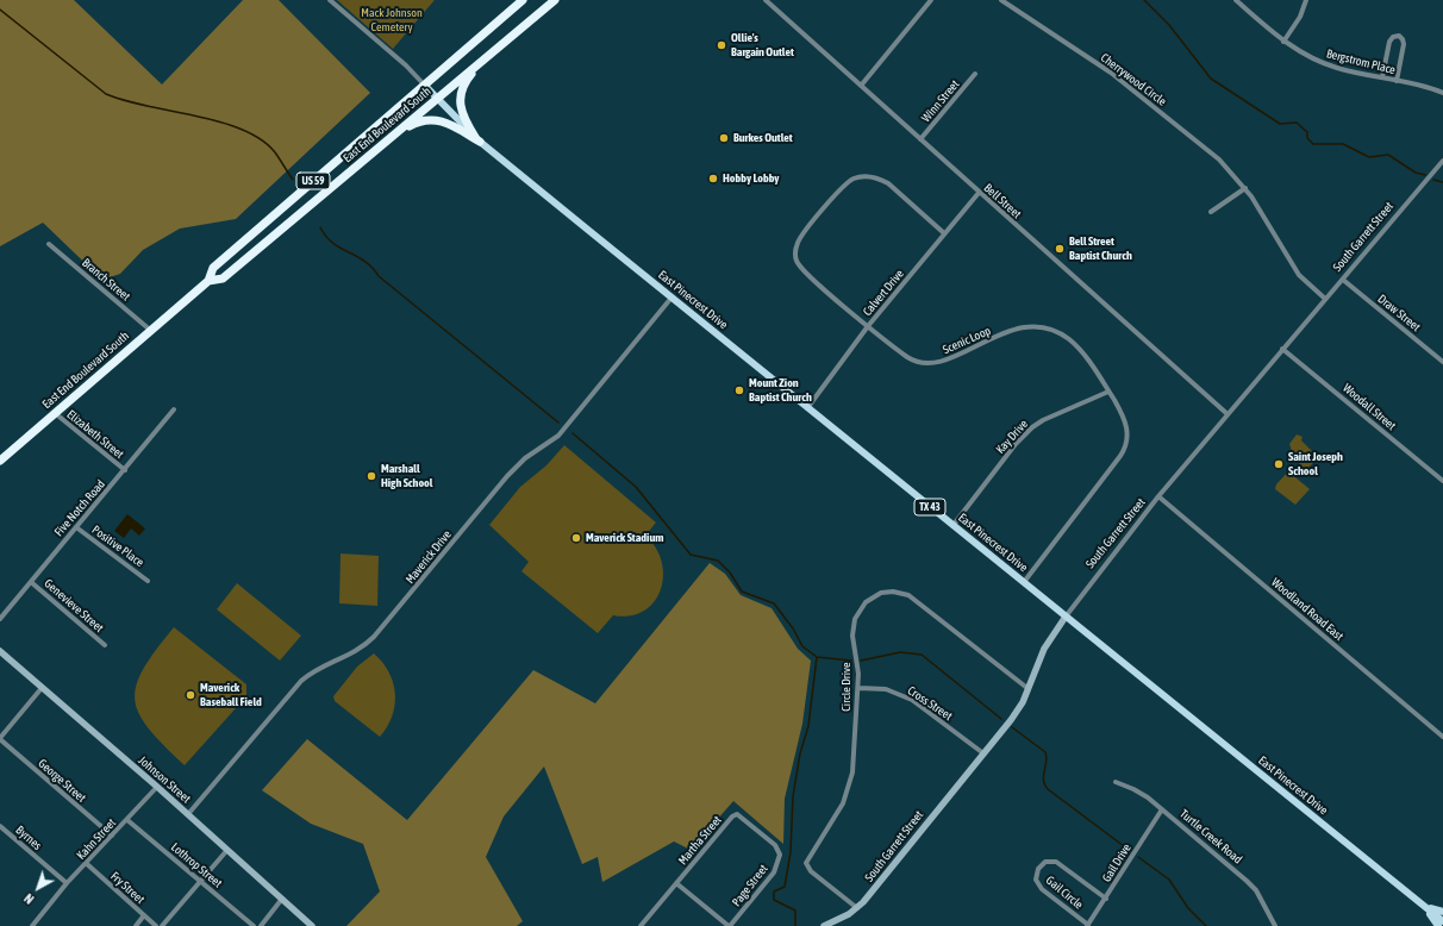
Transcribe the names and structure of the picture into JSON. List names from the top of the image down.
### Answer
{
  "streets": {
    "highway": ["East End Boulevard South", "US 59"],
    "main road": ["East Pinecrest Drive", "TX 43"],
    "street": [
      "Bergstrom Place",
      "Cherrywood Circle",
      "Winn Street",
      "Bell Street",
      "South Garrett Street",
      "Branch Street",
      "Calvert Drive",
      "Draw Street",
      "Scenic Loop",
      "Woodall Street",
      "Elizabeth Street",
      "Kay Drive",
      "Five Notch Road",
      "Positive Place",
      "Maverick Drive",
      "Genevieve Street",
      "Woodland Road East",
      "Circle Drive",
      "Cross Street",
      "Johnson Street",
      "George Street",
      "Turtle Creek Road",
      "Byrnes",
      "Kahn Street",
      "Martha Street",
      "Gail Drive",
      "Lothrop Street",
      "Page Street",
      "Fry Street",
      "Gail Circle"
    ]
  },
  "crossings": [
    ["Cherrywood Circle", "South Garrett Street"],
    ["Winn Street", "Bell Street"],
    ["East End Boulevard South", "Branch Street"],
    ["East End Boulevard South", "East Pinecrest Drive"],
    ["East End Boulevard South", "Elizabeth Street"],
    ["Bell Street", "South Garrett Street"],
    ["Bell Street", "Calvert Drive"],
    ["South Garrett Street", "East Pinecrest Drive"],
    ["South Garrett Street", "Draw Street"],
    ["South Garrett Street", "Woodall Street"],
    ["South Garrett Street", "Woodland Road East"],
    ["South Garrett Street", "Circle Drive"],
    ["South Garrett Street", "Cross Street"],
    ["Calvert Drive", "East Pinecrest Drive"],
    ["Calvert Drive", "Scenic Loop"],
    ["East Pinecrest Drive", "Scenic Loop"],
    ["East Pinecrest Drive", "Kay Drive"],
    ["East Pinecrest Drive", "Maverick Drive"],
    ["Scenic Loop", "Kay Drive"],
    ["Elizabeth Street", "Five Notch Road"],
    ["Five Notch Road", "Positive Place"],
    ["Five Notch Road", "Genevieve Street"],
    ["Maverick Drive", "Johnson Street"],
    ["Circle Drive", "Cross Street"],
    ["Johnson Street", "Kahn Street"],
    ["George Street", "Kahn Street"],
    ["Turtle Creek Road", "Gail Drive"],
    ["Byrnes", "Kahn Street"],
    ["Kahn Street", "Lothrop Street"],
    ["Kahn Street", "Fry Street"],
    ["Martha Street", "Page Street"],
    ["Gail Drive", "Gail Circle"]
  ],
  "parks": ["Mack Johnson Cemetery"],
  "places": [
    "Ollie's Bargain Outlet",
    "Burkes Outlet",
    "Hobby Lobby",
    "Bell Street Baptist Church",
    "Mount Zion Baptist Church",
    "Saint Joseph School",
    "Marshall High School",
    "Maverick Stadium",
    "Maverick Baseball Field"
  ],
  "north": "bottom left"
}
